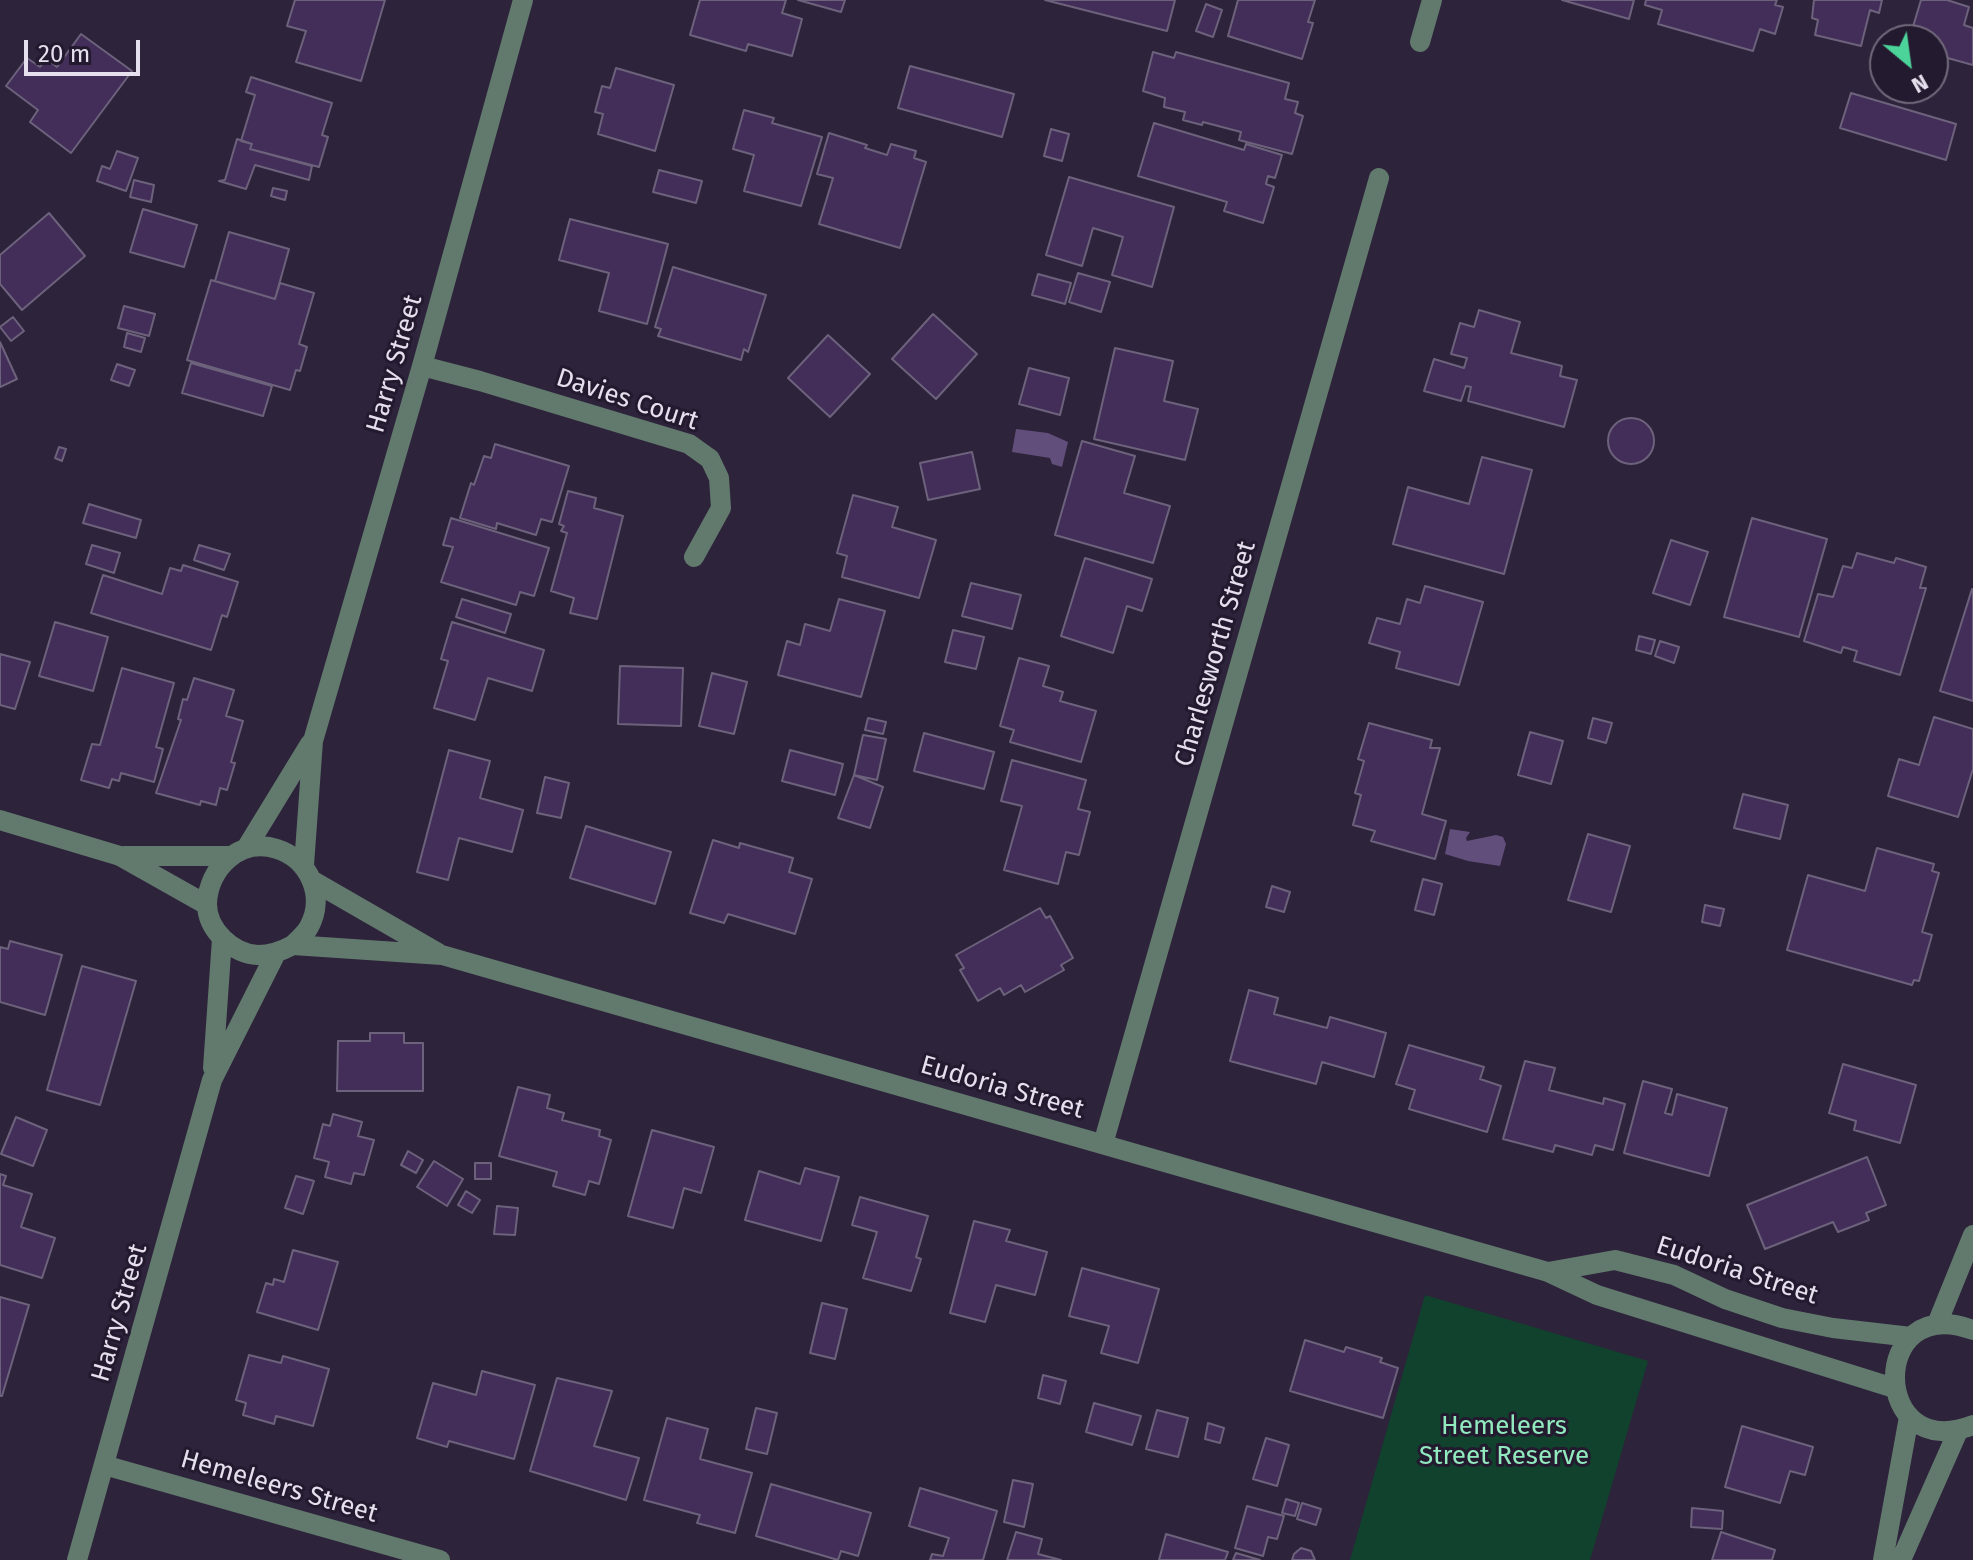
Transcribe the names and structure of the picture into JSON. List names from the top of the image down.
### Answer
{
  "streets": {
    "street": [
      "Harry Street",
      "Davies Court",
      "Charlesworth Street",
      "Eudoria Street",
      "Hemeleers Street"
    ]
  },
  "crossings": [
    ["Harry Street", "Davies Court"],
    ["Harry Street", "Eudoria Street"],
    ["Harry Street", "Hemeleers Street"],
    ["Charlesworth Street", "Eudoria Street"]
  ],
  "parks": ["Hemeleers Street Reserve"],
  "scale_bar": "20 m",
  "north": "bottom right"
}
